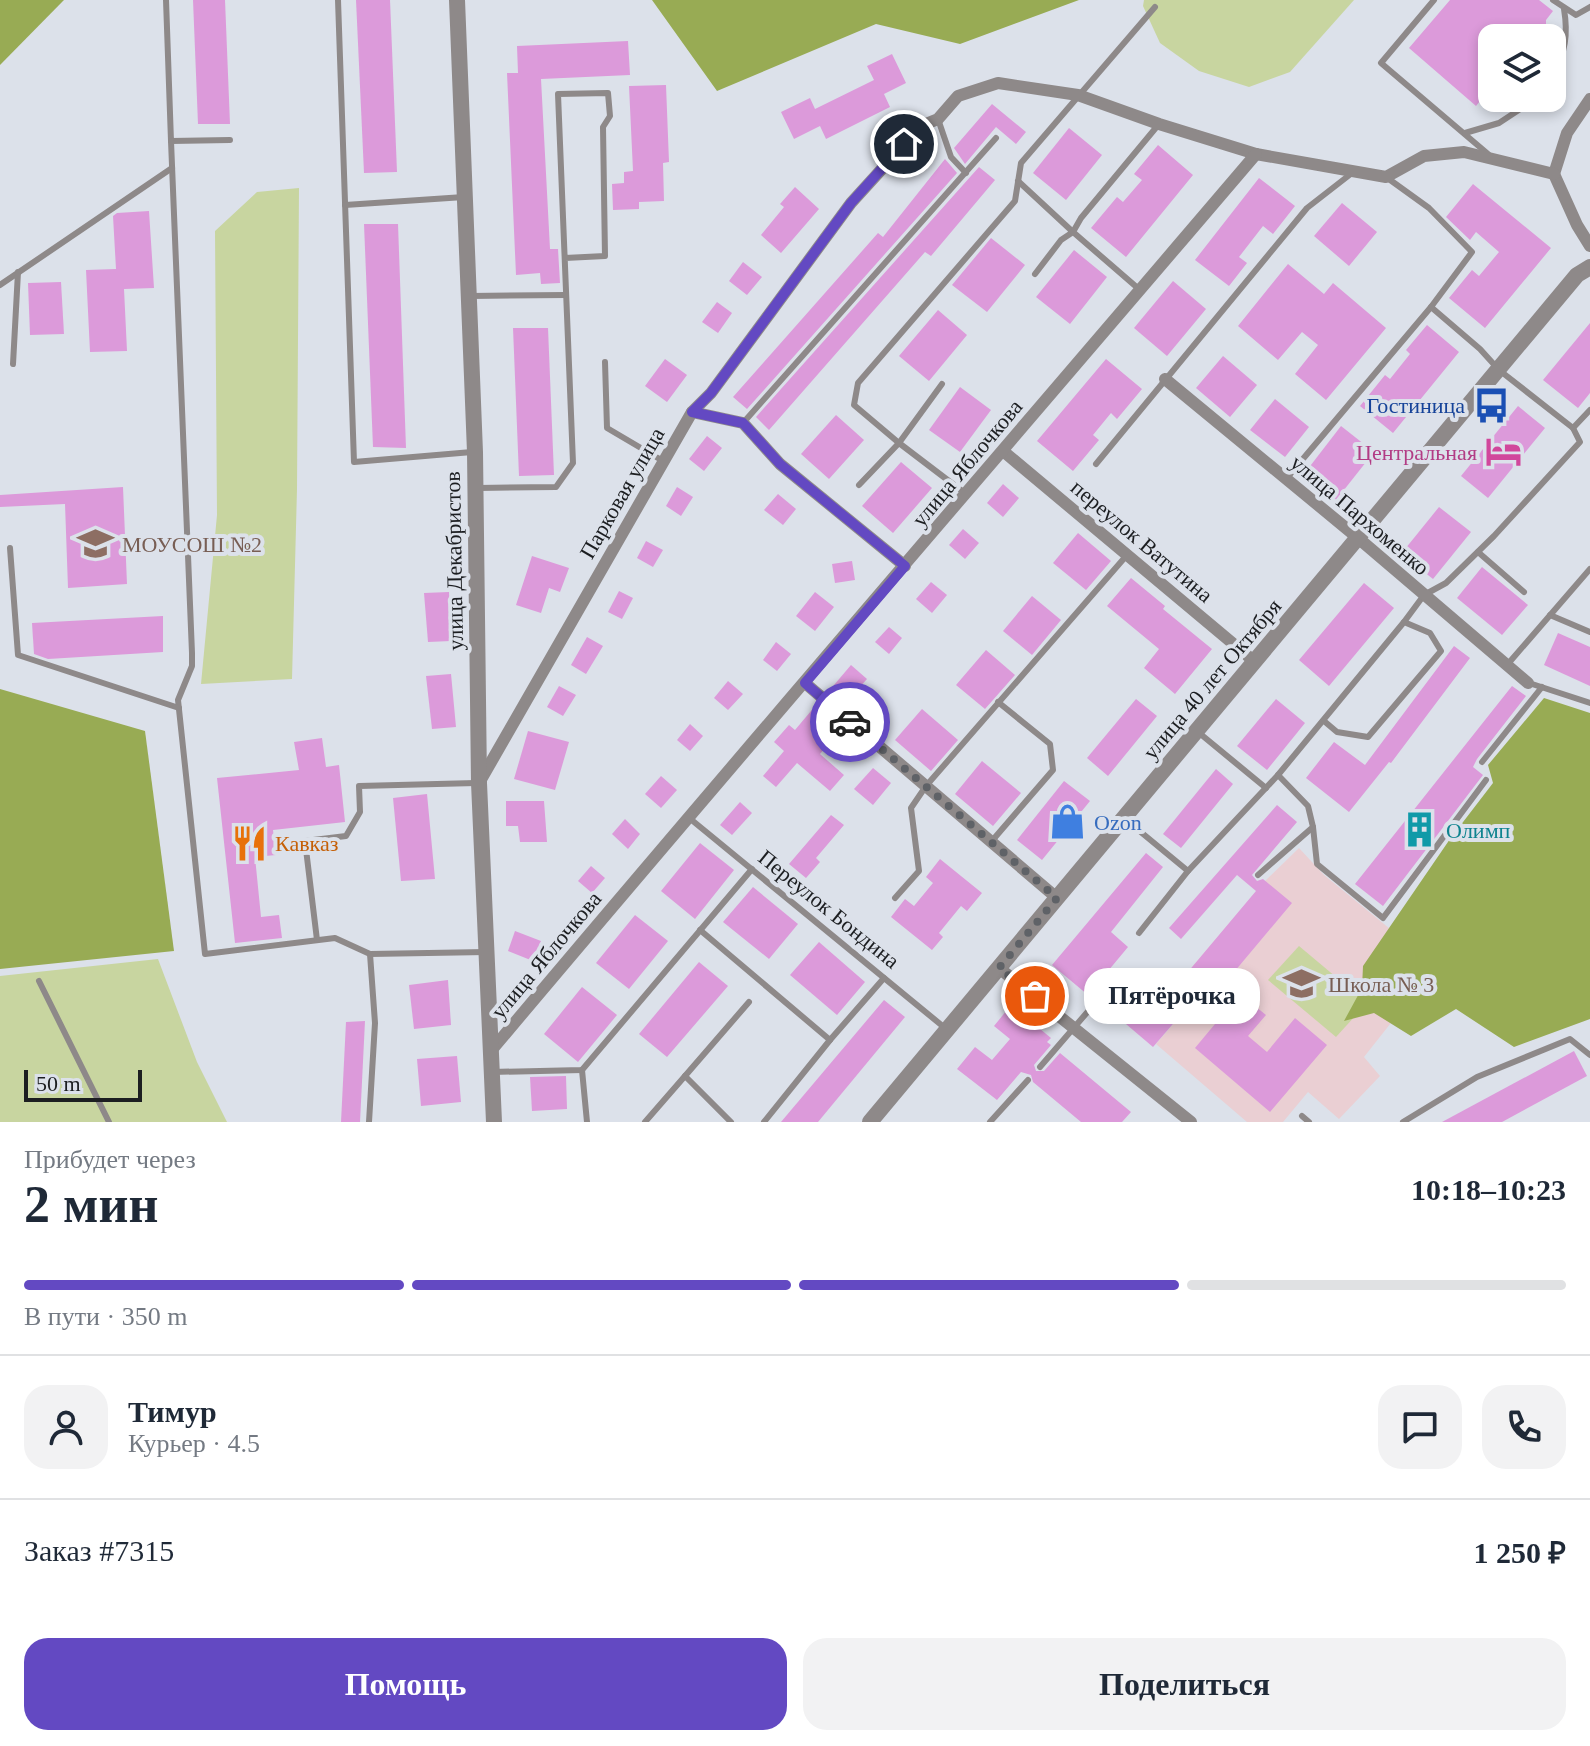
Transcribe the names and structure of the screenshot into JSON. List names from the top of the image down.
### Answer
{
  "streets": {
    "street": [
      "улица Яблочкова",
      "Парковая улица",
      "улица Пархоменко",
      "переулок Ватутина",
      "улица Декабристов",
      "улица 40 лет Октября"
    ],
    "lane": ["Переулок Бондина"]
  },
  "crossings": [
    ["улица Яблочкова", "переулок Ватутина"],
    ["улица Яблочкова", "улица Декабристов"],
    ["улица Яблочкова", "Переулок Бондина"],
    ["Парковая улица", "улица Декабристов"],
    ["улица Пархоменко", "улица 40 лет Октября"],
    ["переулок Ватутина", "улица 40 лет Октября"],
    ["улица 40 лет Октября", "Переулок Бондина"]
  ],
  "places": {
    "bus stop": ["Гостиница"],
    "hotel": ["Центральная"],
    "school or university": ["МОУСОШ №2", "Школа № 3"],
    "shop": ["Ozon"],
    "building": ["Олимп"],
    "restaurant": ["Кавказ"],
    "other": ["Пятёрочка"]
  },
  "scale_bar": "50 m",
  "page": {
    "bubble": "Пятёрочка",
    "scale": "50 m",
    "heading": ["2 мин", "Прибудет через", "10:18–10:23"],
    "panel": [
      "Тимур",
      "Курьер · 4.5",
      "Заказ #7315",
      "1 250 ₽"
    ],
    "bar": "В пути · 350 m",
    "buttons": ["Помощь", "Поделиться"]
  }
}
